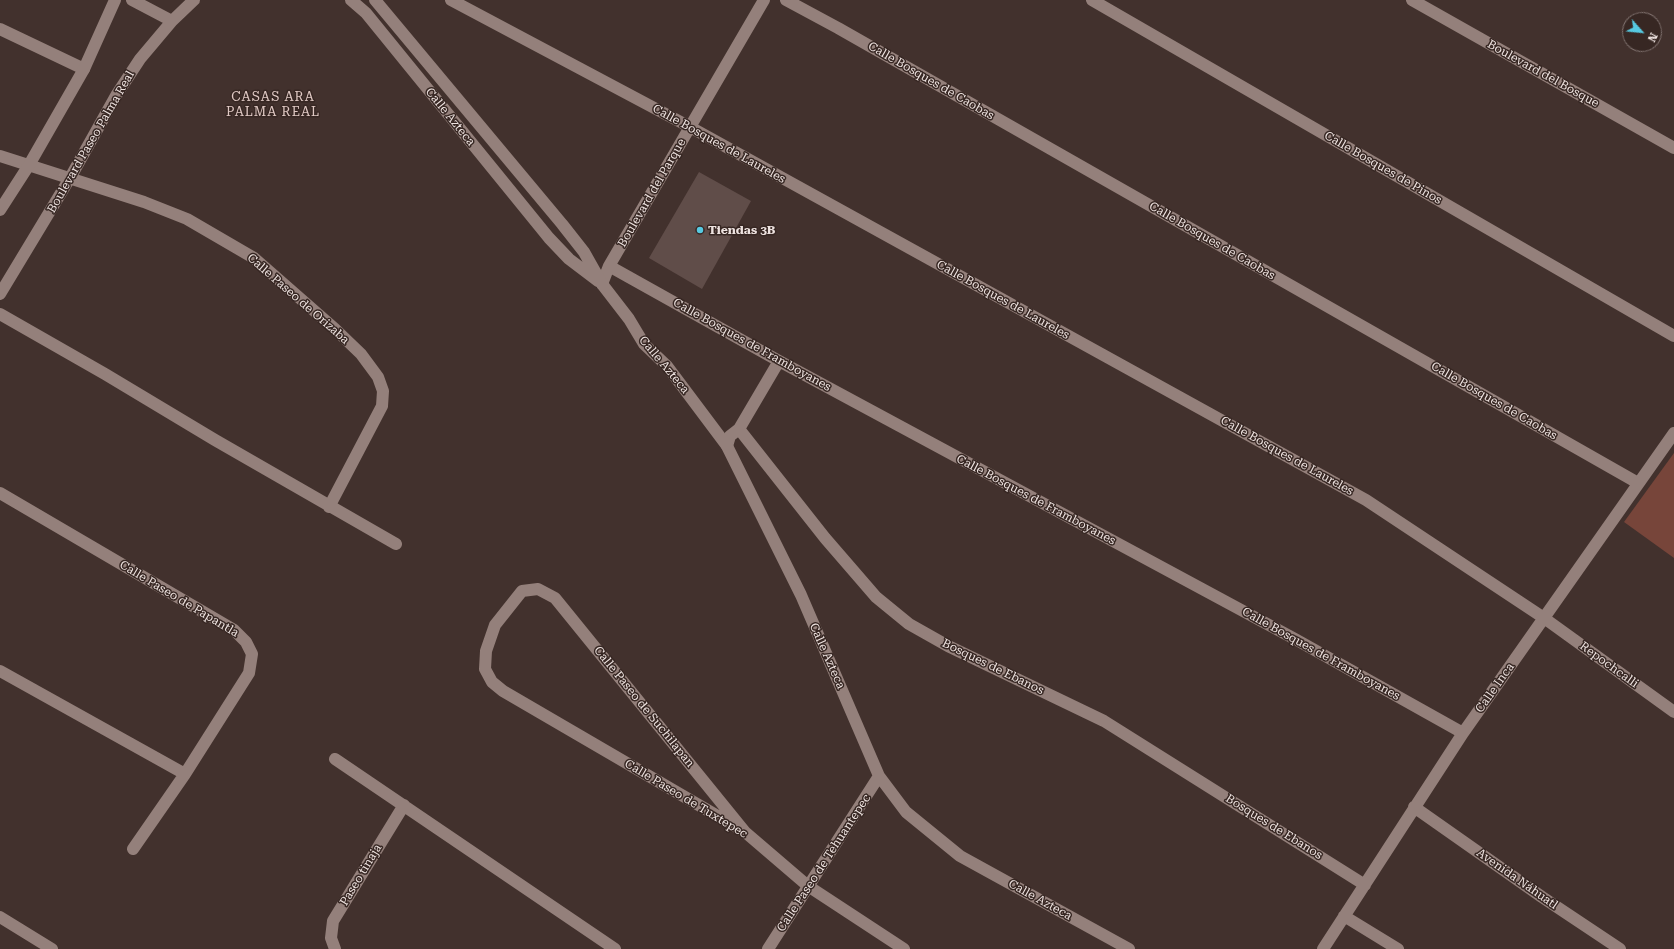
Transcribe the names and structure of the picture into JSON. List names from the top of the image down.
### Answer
{
  "streets": {
    "street": [
      "Boulevard del Bosque",
      "Calle Bosques de Caobas",
      "Calle Azteca",
      "Boulevard Paseo Palma Real",
      "Calle Bosques de Laureles",
      "Calle Bosques de Pinos",
      "Boulevard del Parque",
      "Calle Paseo de Orizaba",
      "Calle Bosques de Framboyanes",
      "Calle Paseo de Papantla",
      "Repochcalli",
      "Bosques de Ebanos",
      "Calle Inca",
      "Calle Paseo de Suchilapan",
      "Calle Paseo de Tuxtepec",
      "Calle Paseo de Tehuantepec",
      "Paseo tinaja",
      "Avenida Náhuatl"
    ]
  },
  "crossings": [
    ["Calle Bosques de Caobas", "Calle Inca"],
    ["Calle Azteca", "Boulevard del Parque"],
    ["Calle Azteca", "Calle Paseo de Tehuantepec"],
    ["Boulevard Paseo Palma Real", "Calle Paseo de Orizaba"],
    ["Calle Bosques de Laureles", "Boulevard del Parque"],
    ["Calle Bosques de Laureles", "Repochcalli"],
    ["Calle Bosques de Laureles", "Calle Inca"],
    ["Boulevard del Parque", "Calle Bosques de Framboyanes"],
    ["Calle Bosques de Framboyanes", "Calle Inca"],
    ["Repochcalli", "Calle Inca"],
    ["Bosques de Ebanos", "Calle Inca"],
    ["Calle Inca", "Avenida Náhuatl"],
    ["Calle Paseo de Suchilapan", "Calle Paseo de Tuxtepec"],
    ["Calle Paseo de Tuxtepec", "Calle Paseo de Tehuantepec"]
  ],
  "districts": ["CASAS ARA PALMA REAL"],
  "places": ["Tiendas 3B"],
  "north": "bottom right"
}
